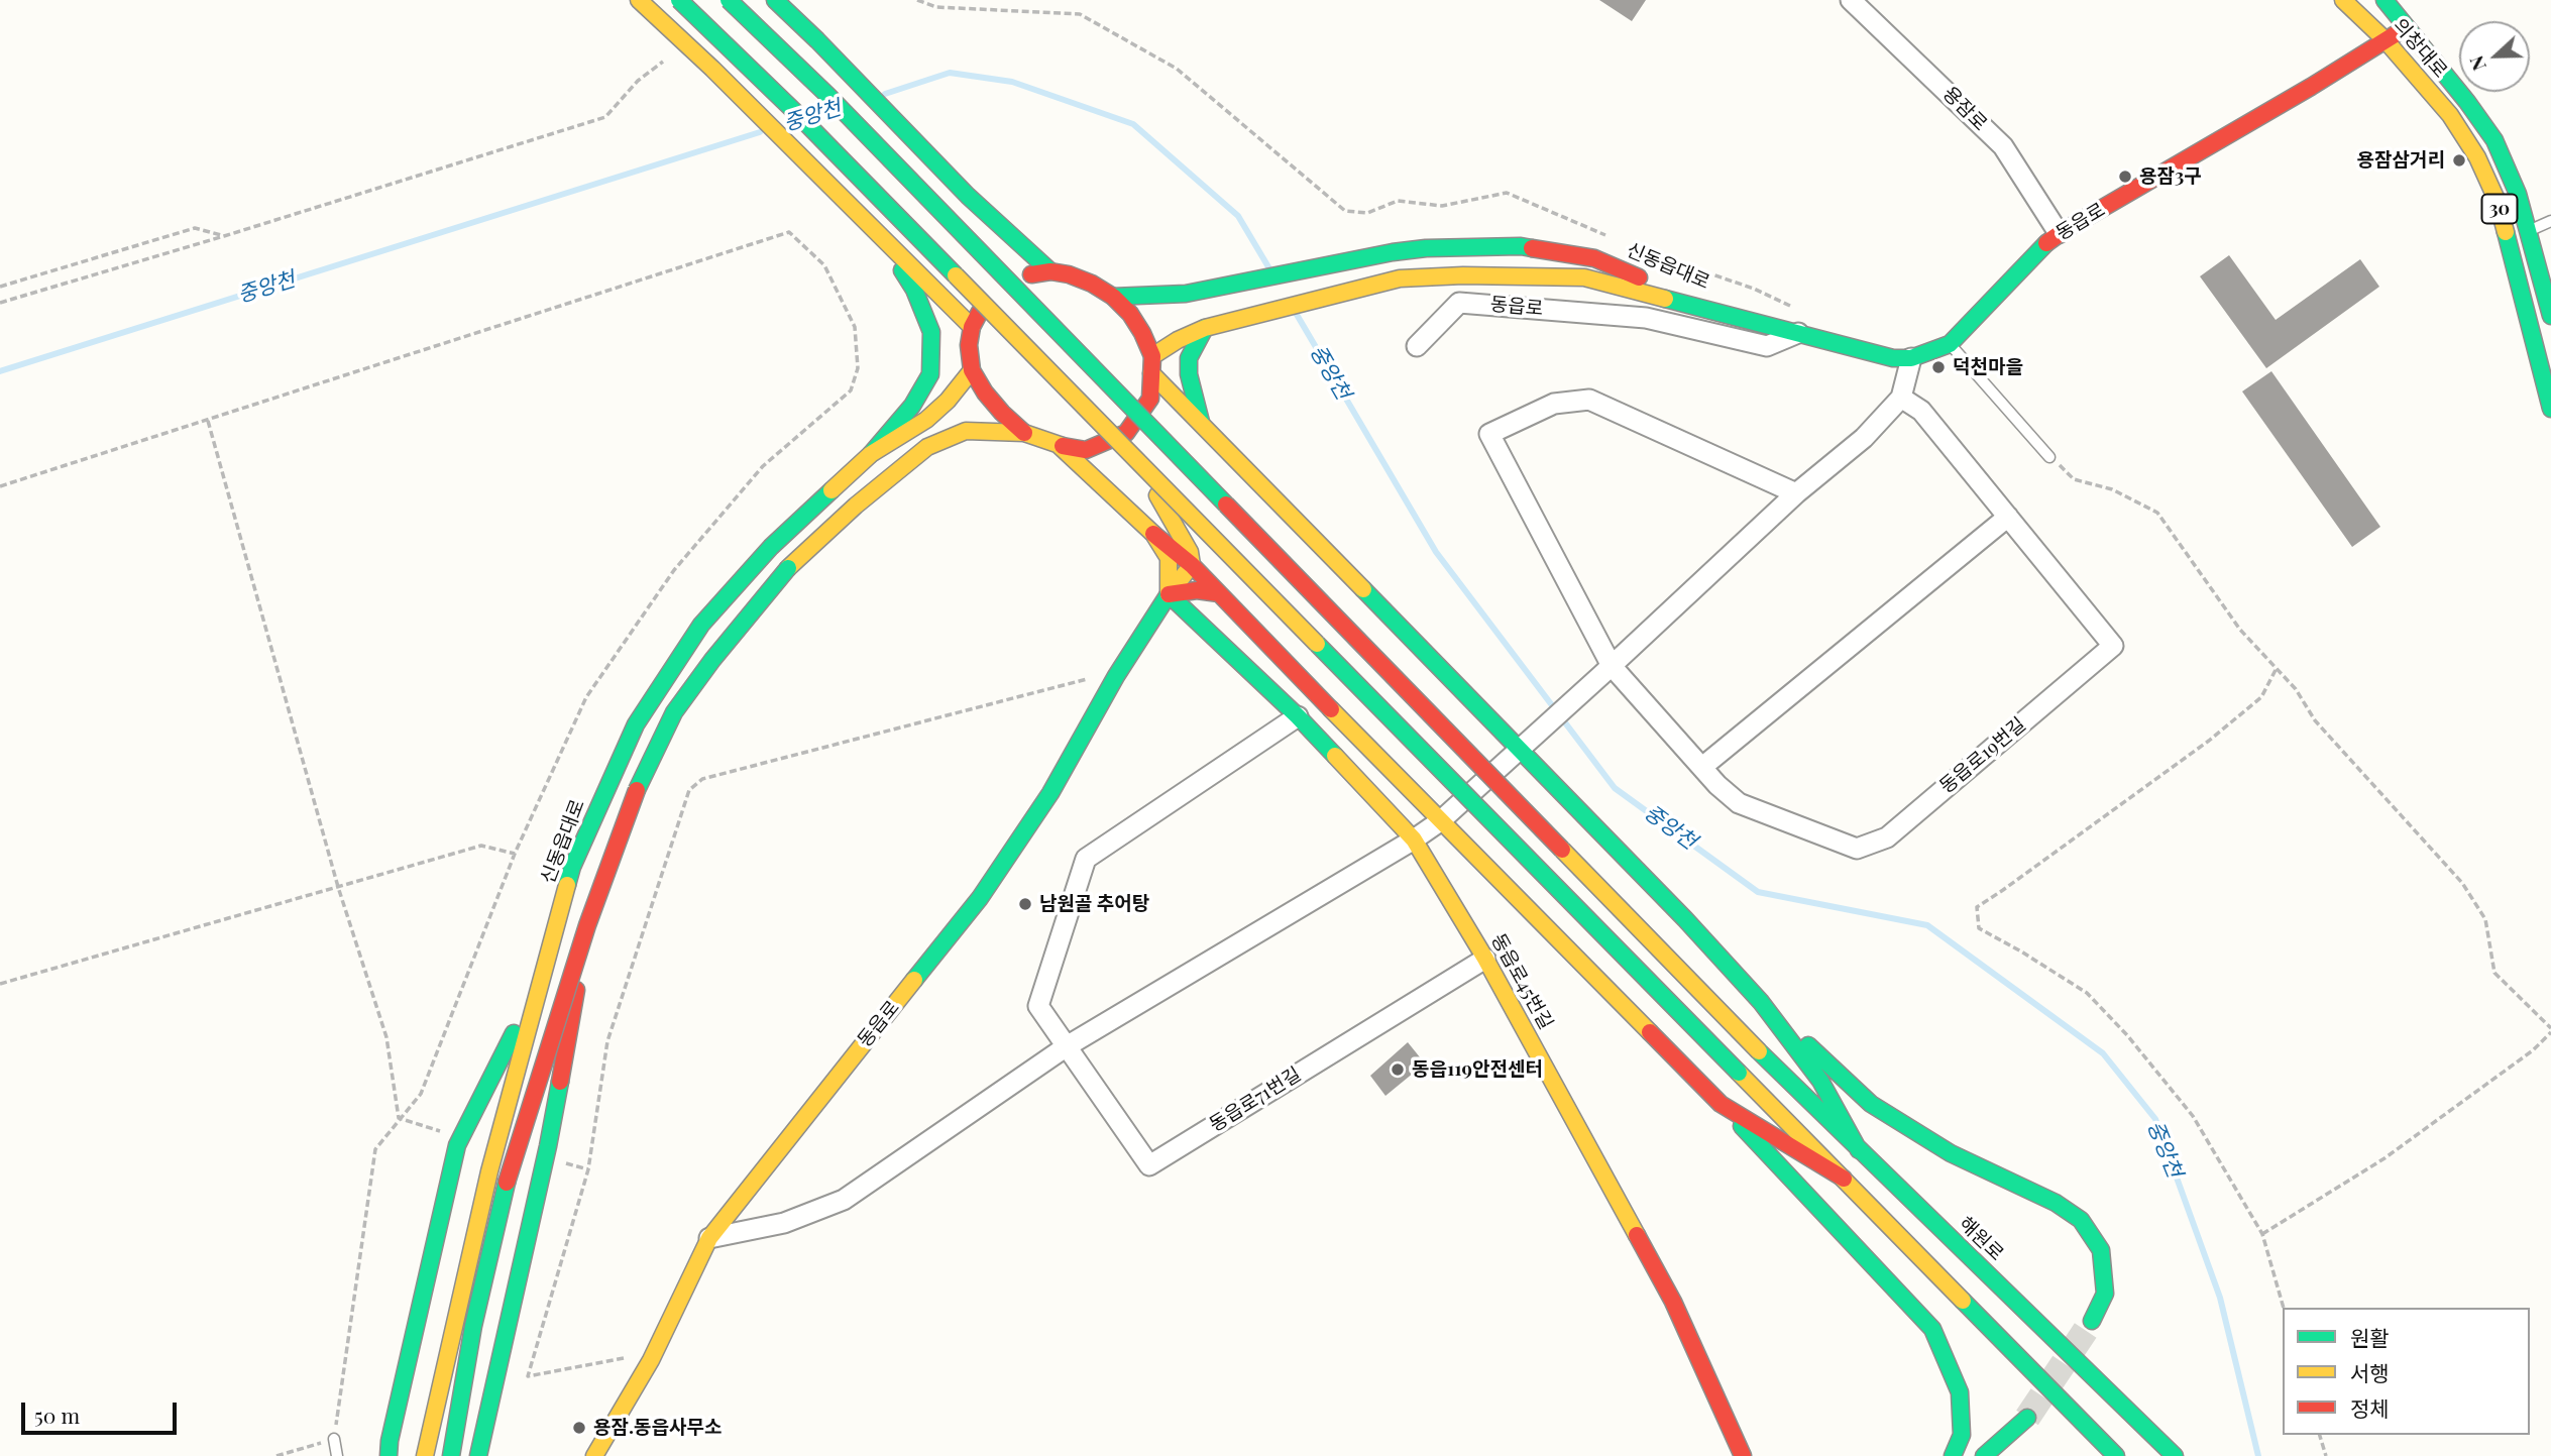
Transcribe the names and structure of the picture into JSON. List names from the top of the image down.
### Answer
{
  "streets": {
    "main road": [
      "의창대로",
      "30",
      "동읍로",
      "신동읍대로",
      "동읍로45번길",
      "해원로"
    ],
    "street": ["용잠로", "동읍로19번길", "동읍로71번길"]
  },
  "crossings": [
    ["의창대로", "동읍로"],
    ["용잠로", "동읍로"],
    ["동읍로", "신동읍대로"],
    ["동읍로", "동읍로45번길"],
    ["동읍로45번길", "동읍로71번길"]
  ],
  "water": ["중앙천"],
  "places": [
    "용잠삼거리",
    "용잠3구",
    "덕천마을",
    "남원골 추어탕",
    "동읍119안전센터",
    "용잠.동읍사무소"
  ],
  "legend": ["원활", "서행", "정체"],
  "scale_bar": "50 m",
  "north": "left"
}
